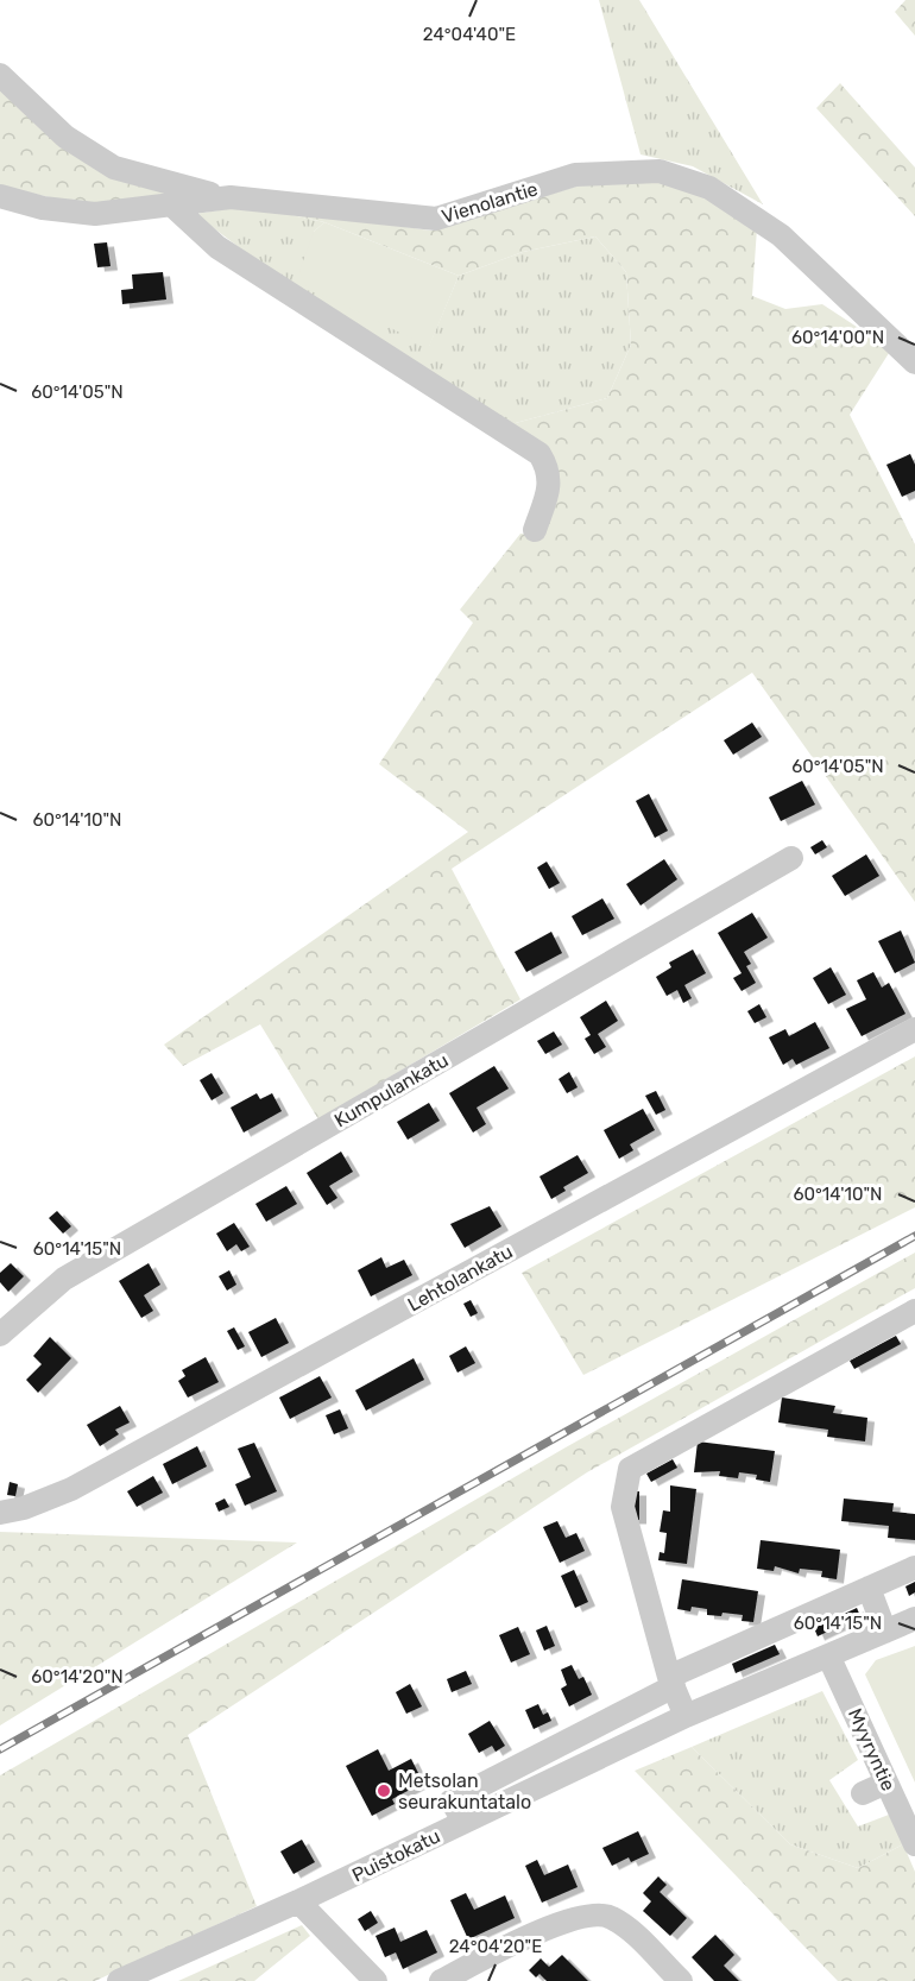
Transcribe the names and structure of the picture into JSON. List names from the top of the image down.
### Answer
{
  "streets": {
    "street": [
      "Vienolantie",
      "Kumpulankatu",
      "Lehtolankatu",
      "Myyryntie",
      "Puistokatu"
    ]
  },
  "crossings": [
    ["Myyryntie", "Puistokatu"]
  ],
  "places": ["Metsolan seurakuntatalo"],
  "coordinates": [
    "24°04'40\"E",
    "60°14'00\"N",
    "60°14'05\"N",
    "60°14'10\"N",
    "60°14'15\"N",
    "60°14'20\"N",
    "24°04'20\"E"
  ]
}
